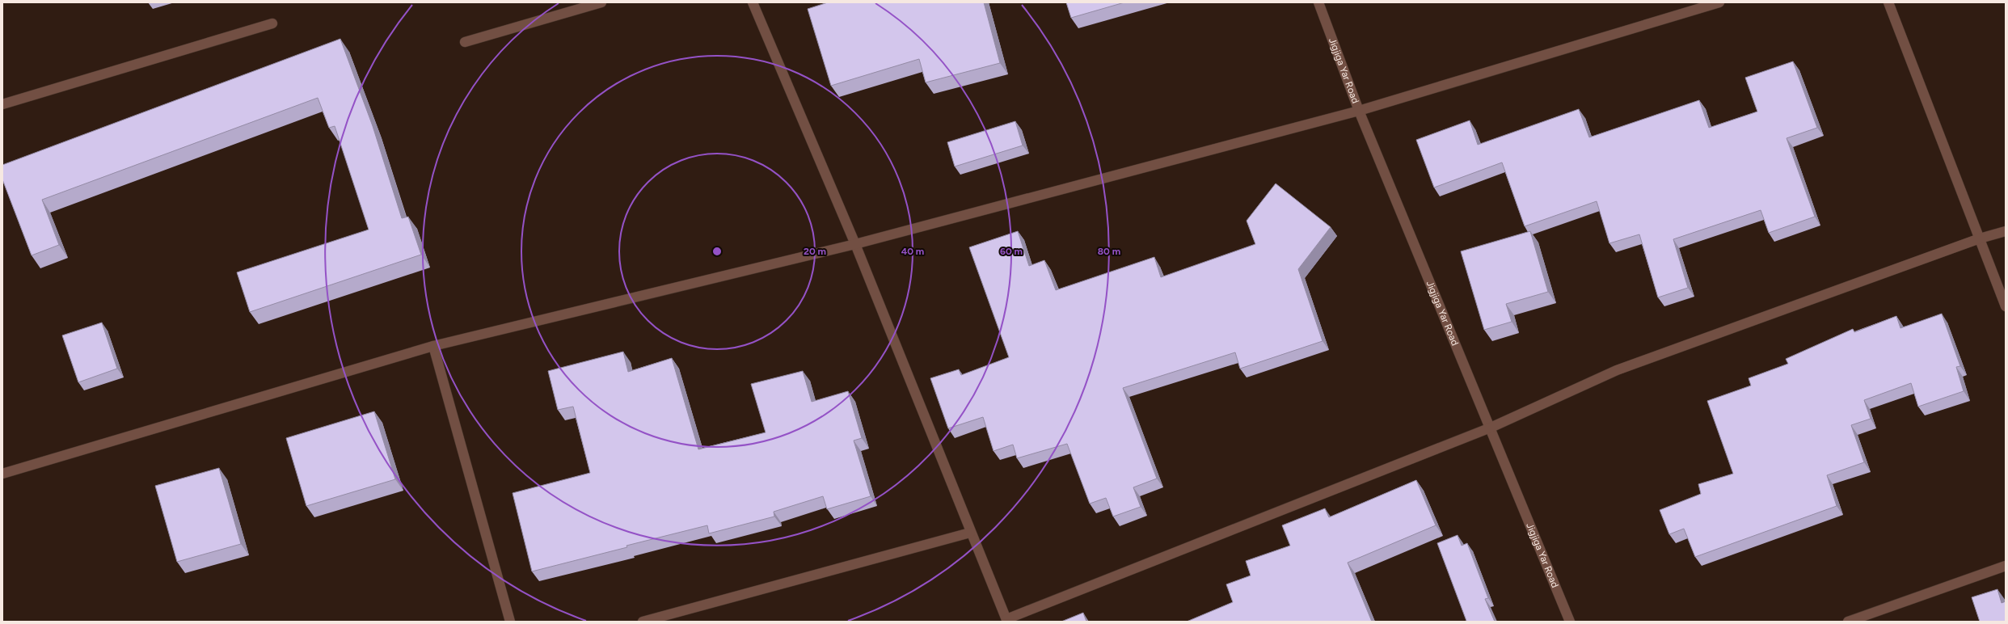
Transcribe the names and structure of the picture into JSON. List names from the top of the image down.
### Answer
{
  "streets": {
    "street": ["Jigjiga Yar Road"]
  },
  "rings": [
    "20 m",
    "40 m",
    "60 m",
    "80 m"
  ]
}
